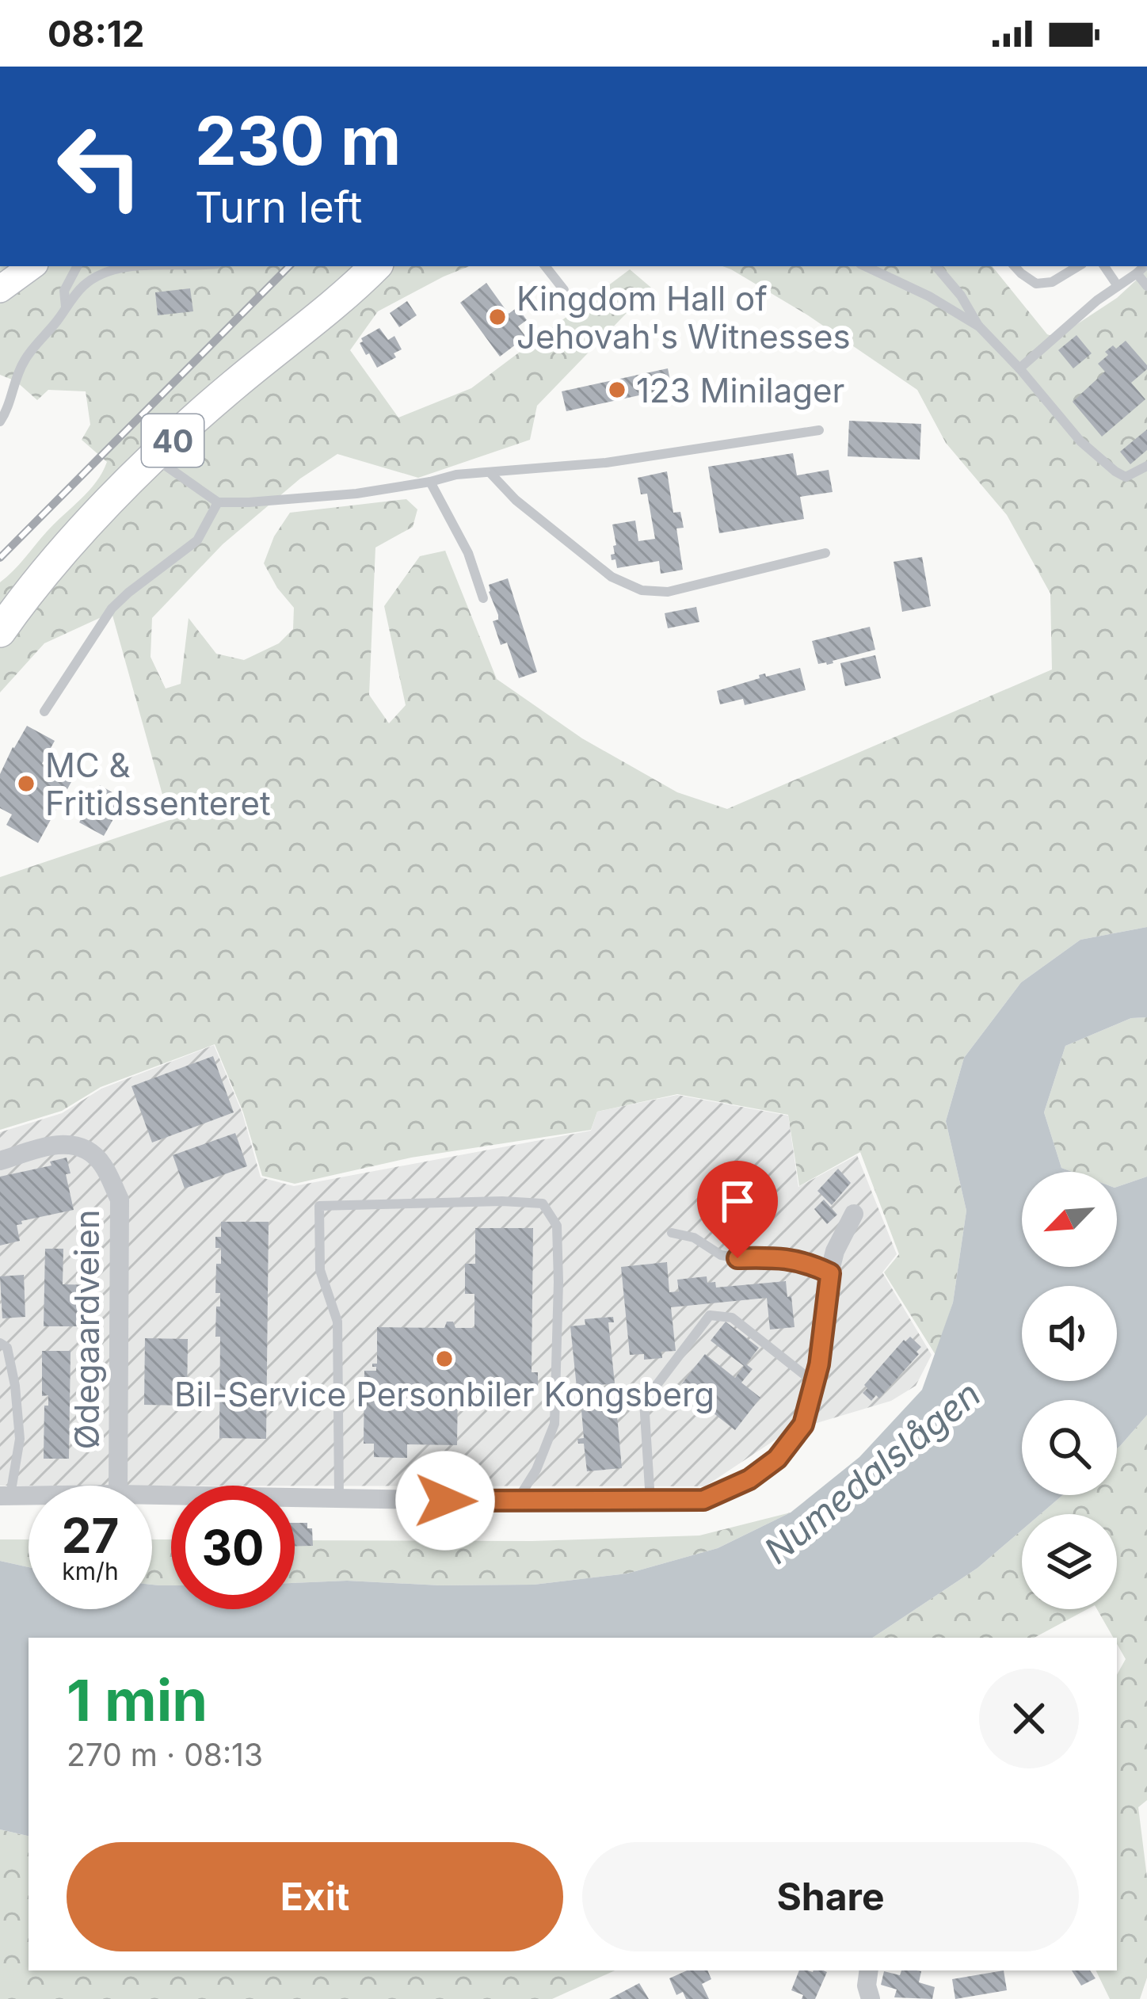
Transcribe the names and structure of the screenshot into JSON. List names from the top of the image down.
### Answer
{
  "streets": {
    "main road": ["40"],
    "street": ["Ødegaardveien"]
  },
  "water": ["Numedalslågen"],
  "places": [
    "Kingdom Hall of Jehovah's Witnesses",
    "123 Minilager",
    "MC & Fritidssenteret",
    "Bil-Service Personbiler Kongsberg"
  ],
  "north": "bottom left",
  "page": {
    "status": "08:12",
    "turn": ["230 m", "Turn left"],
    "speed": "27 km/h",
    "limit": "30",
    "heading": ["1 min", "270 m · 08:13"],
    "buttons": ["Exit", "Share"]
  }
}
